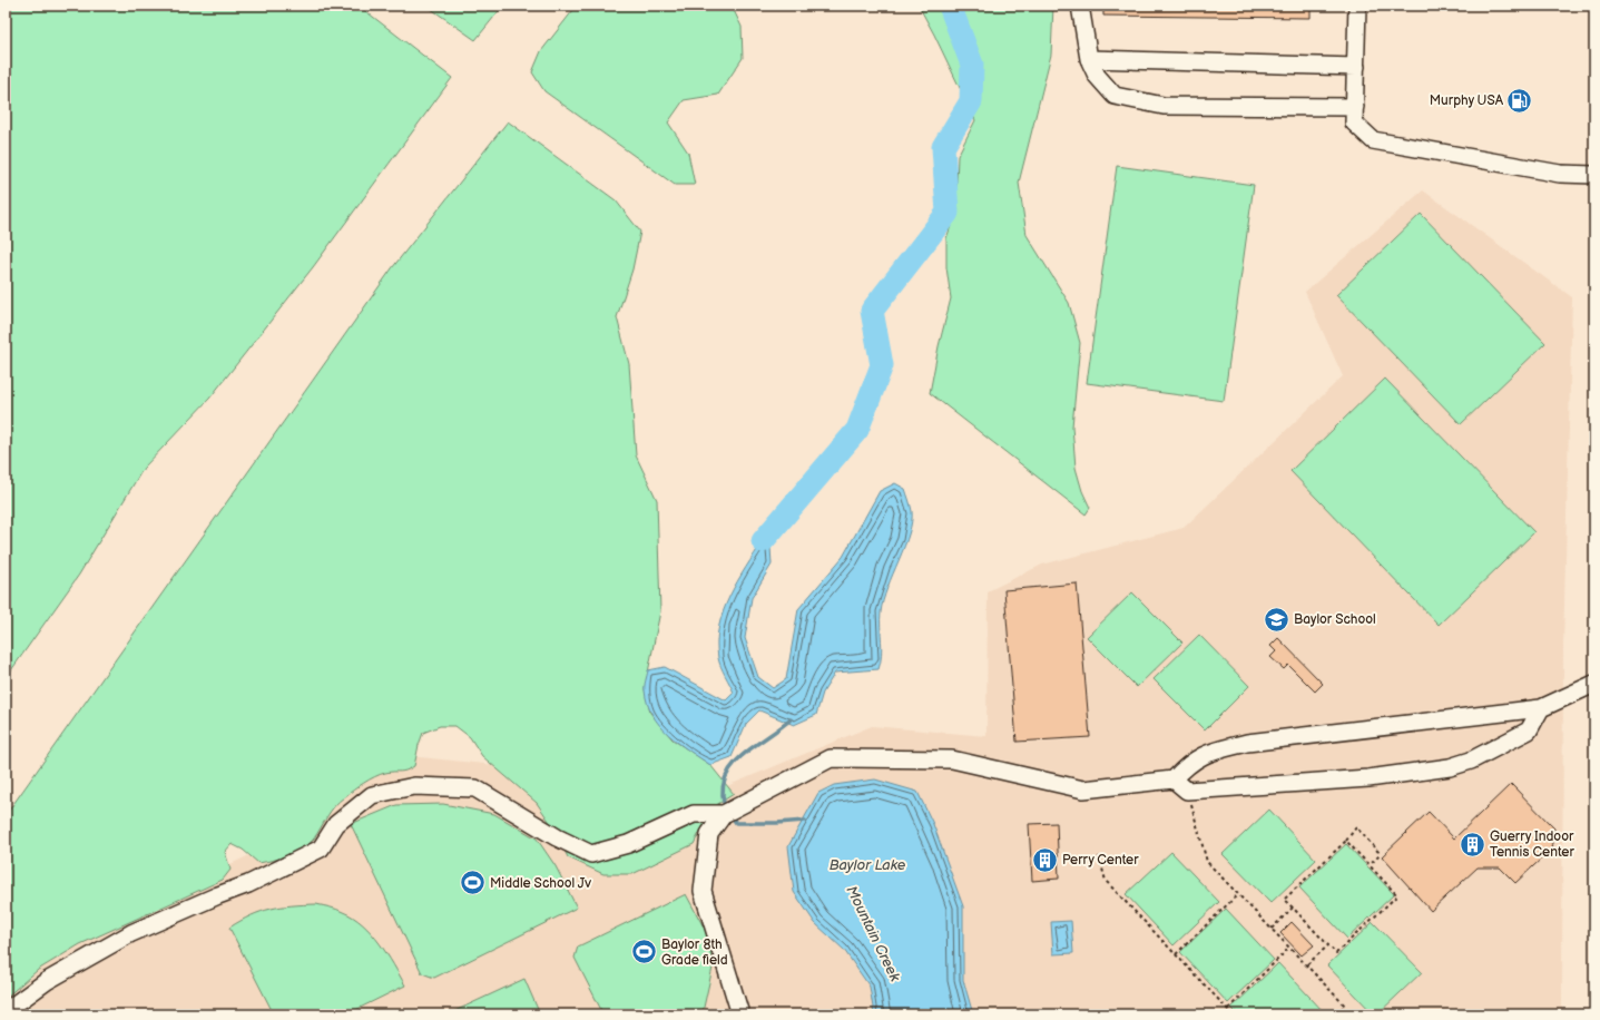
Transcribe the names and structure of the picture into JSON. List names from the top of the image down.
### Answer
{
  "water": ["Baylor Lake", "Mountain Creek"],
  "places": {
    "fuel station": ["Murphy USA"],
    "school or university": ["Baylor School"],
    "building": ["Guerry Indoor Tennis Center", "Perry Center"],
    "sports": ["Middle School Jv", "Baylor 8th Grade field"]
  }
}
